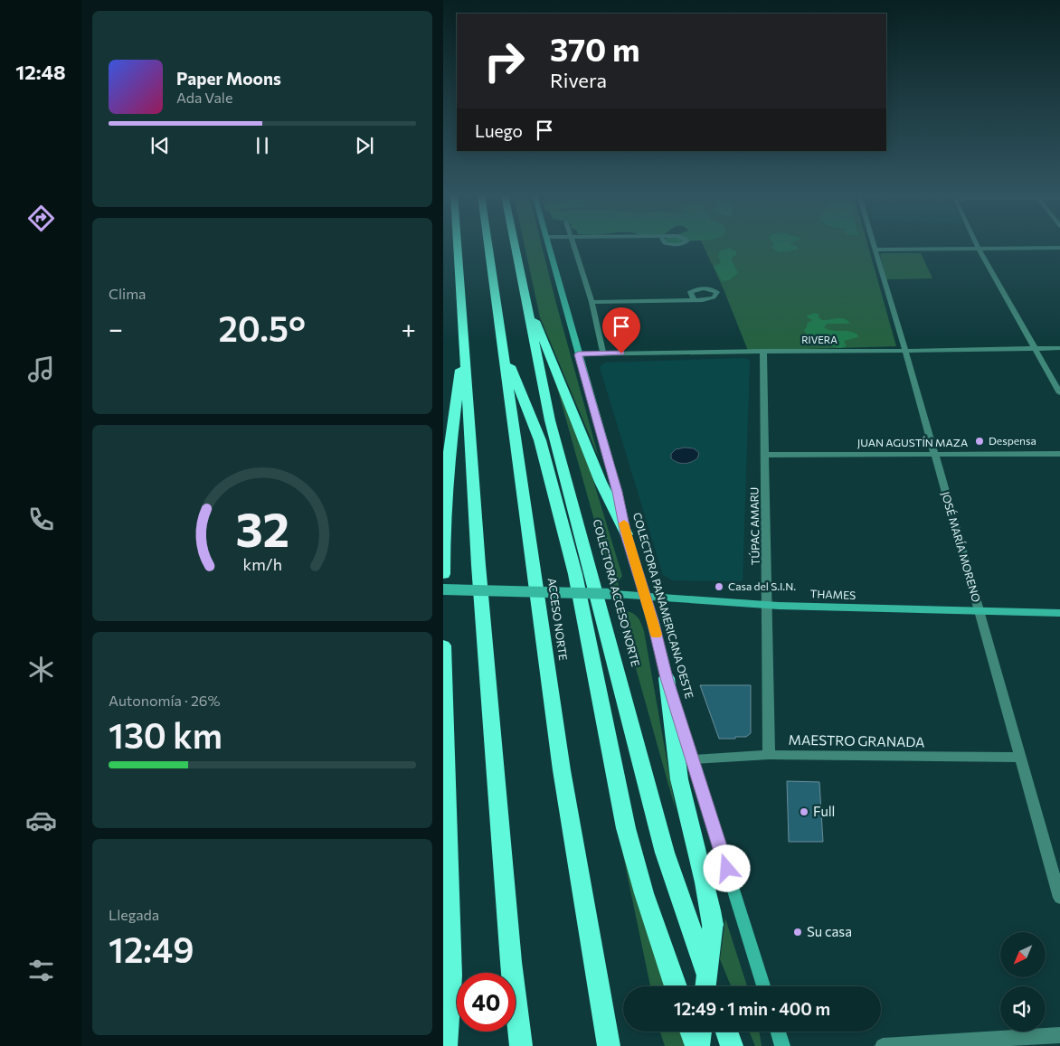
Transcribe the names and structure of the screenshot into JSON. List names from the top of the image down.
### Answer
{
  "streets": {
    "highway": ["COLECTORA ACCESO NORTE", "ACCESO NORTE"],
    "street": [
      "RIVERA",
      "JUAN AGUSTÍN MAZA",
      "TÚPAC AMARU",
      "JOSÉ MARÍA MORENO",
      "THAMES",
      "COLECTORA PANAMERICANA OESTE",
      "MAESTRO GRANADA"
    ]
  },
  "crossings": [
    ["RIVERA", "TÚPAC AMARU"],
    ["RIVERA", "JOSÉ MARÍA MORENO"],
    ["RIVERA", "COLECTORA PANAMERICANA OESTE"],
    ["JUAN AGUSTÍN MAZA", "TÚPAC AMARU"],
    ["JUAN AGUSTÍN MAZA", "JOSÉ MARÍA MORENO"],
    ["TÚPAC AMARU", "THAMES"],
    ["TÚPAC AMARU", "MAESTRO GRANADA"],
    ["JOSÉ MARÍA MORENO", "THAMES"],
    ["JOSÉ MARÍA MORENO", "MAESTRO GRANADA"],
    ["THAMES", "COLECTORA PANAMERICANA OESTE"],
    ["COLECTORA PANAMERICANA OESTE", "MAESTRO GRANADA"]
  ],
  "places": [
    "Despensa",
    "Casa del S.I.N.",
    "Full",
    "Su casa"
  ],
  "north": "bottom left",
  "page": {
    "tabs": "12:48",
    "turn": ["370 m", "Rivera"],
    "song": ["Paper Moons", "Ada Vale"],
    "then": "Luego",
    "tile": [
      "Clima",
      ["Autonomía · 26%", "130 km"],
      ["Llegada", "12:49"]
    ],
    "heat": ["−", "20.5°", "+"],
    "limit": "40",
    "trip": "12:49 · 1 min · 400 m",
    "gauge": ["32", "km/h"]
  }
}
